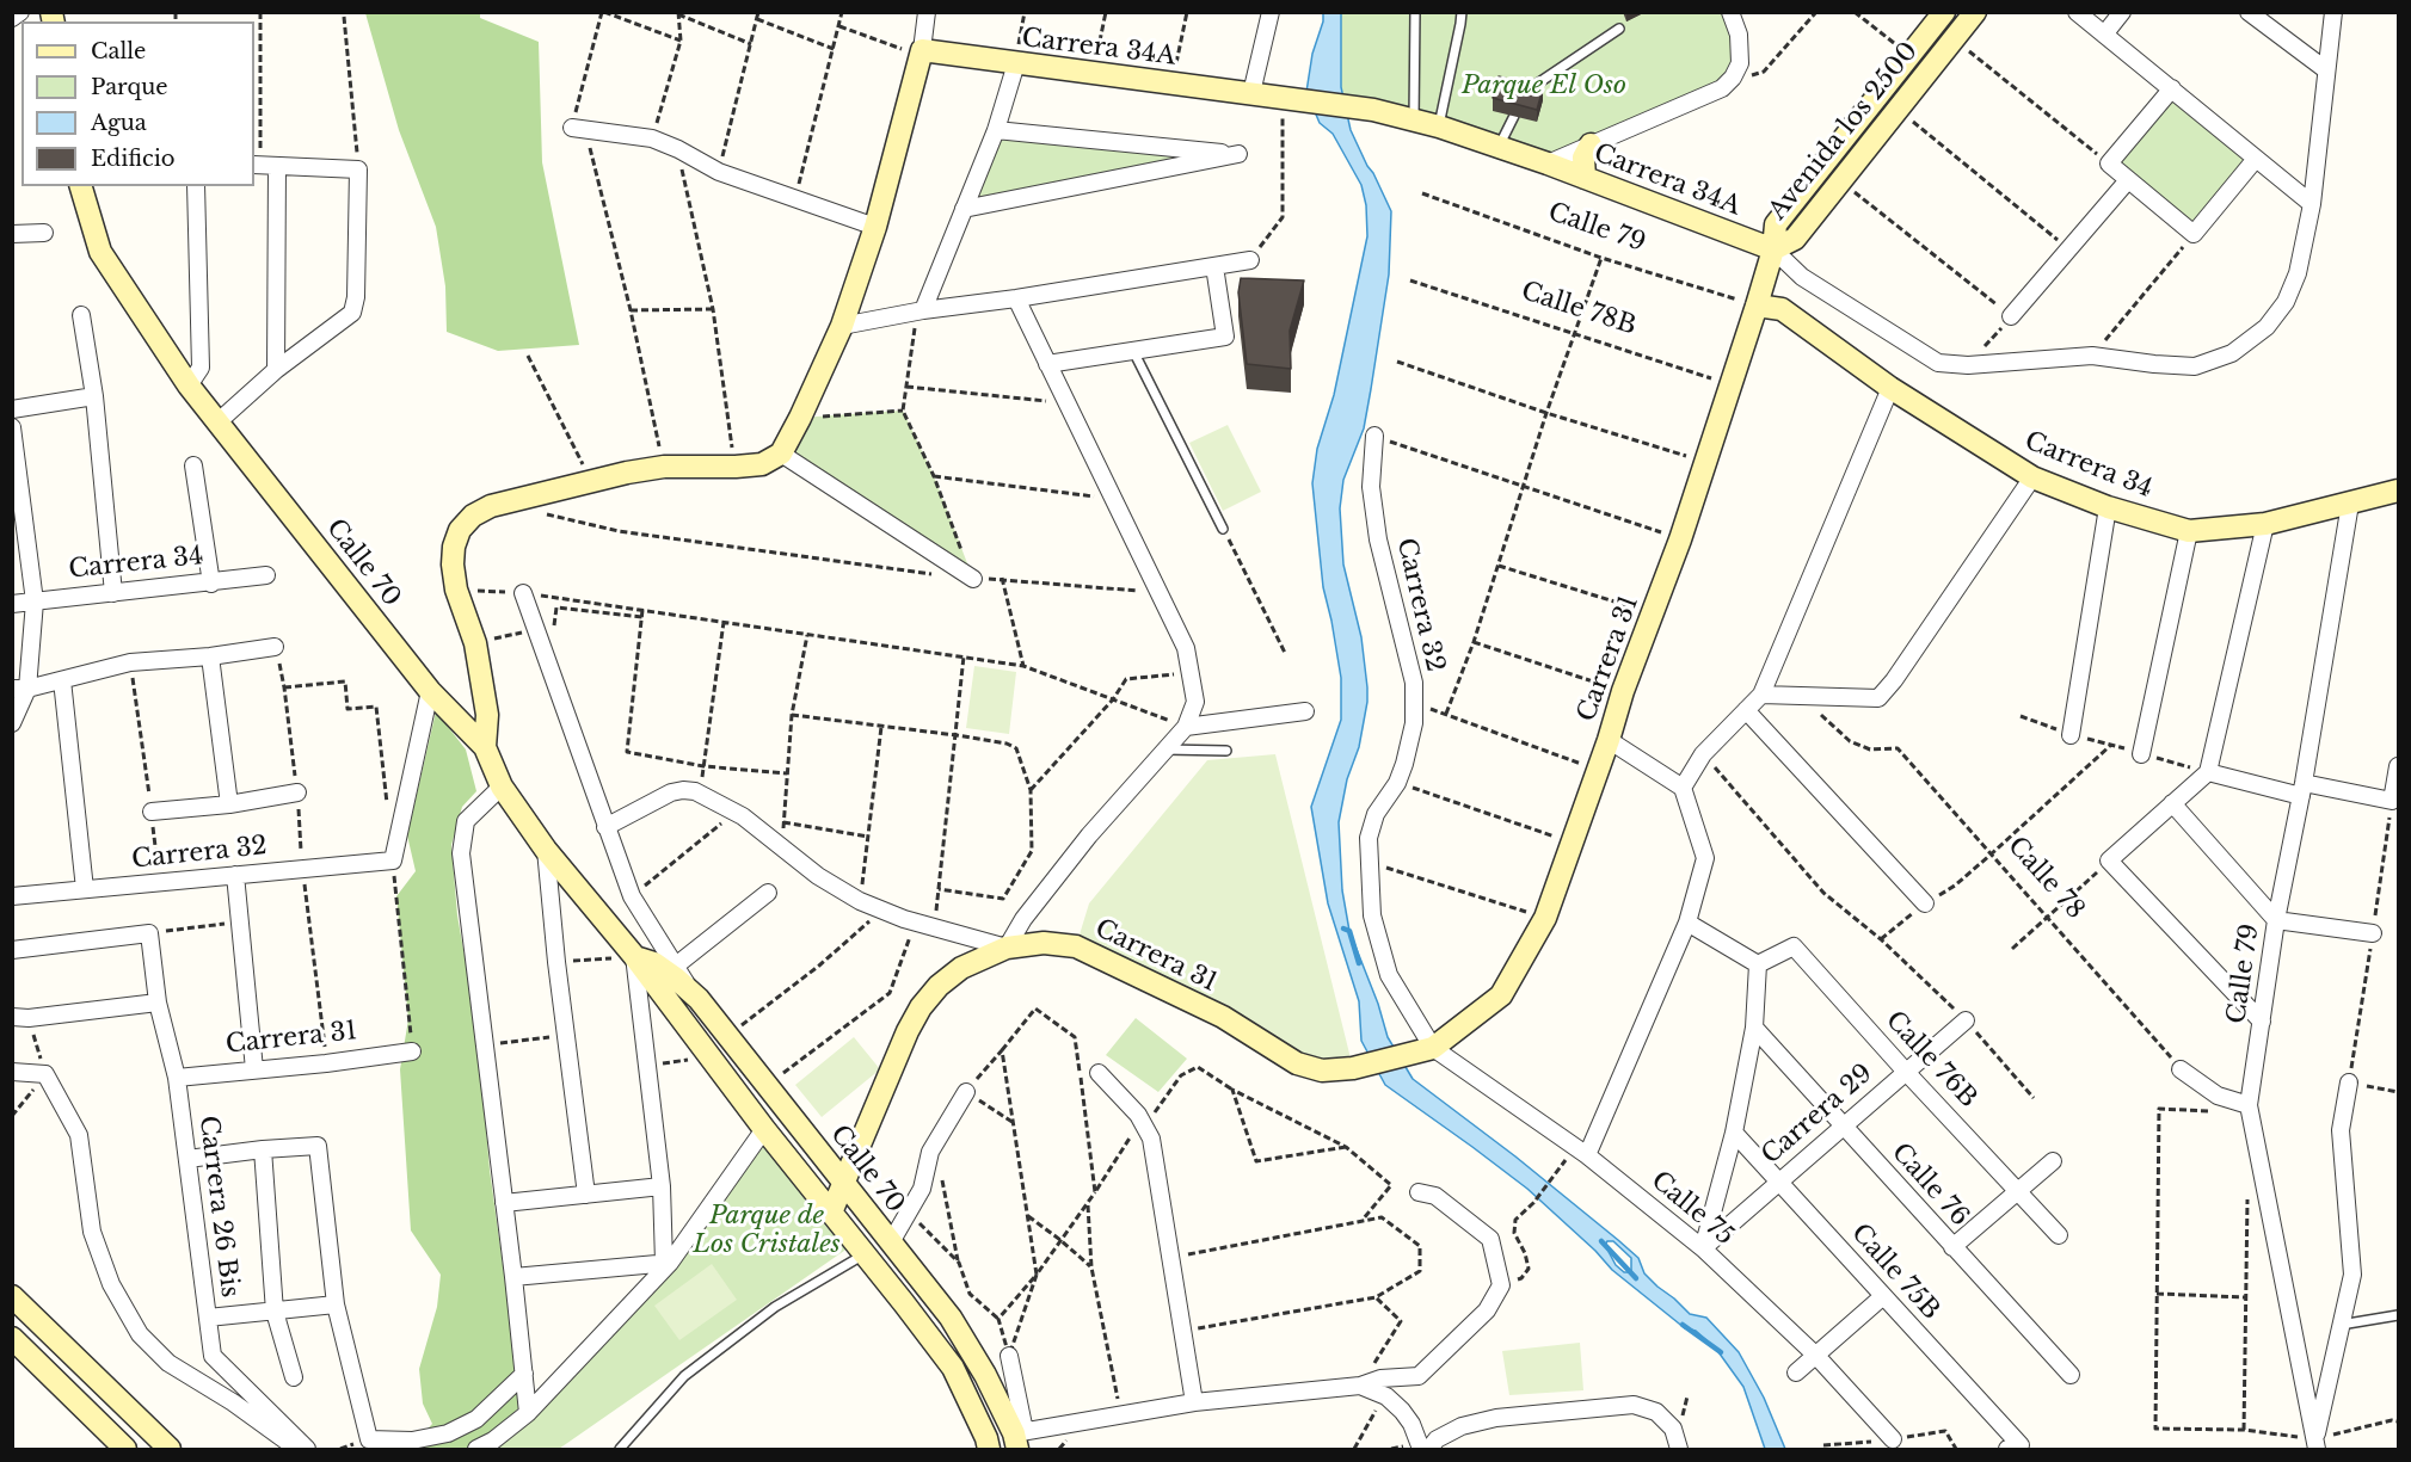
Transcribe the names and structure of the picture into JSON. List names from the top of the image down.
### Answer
{
  "streets": {
    "main road": [
      "Carrera 34A",
      "Avenida los 2500",
      "Carrera 34",
      "Calle 70",
      "Carrera 31"
    ],
    "street": [
      "Calle 79",
      "Carrera 32",
      "Calle 76B",
      "Carrera 29",
      "Calle 76",
      "Carrera 26 Bis",
      "Calle 75",
      "Calle 75B"
    ],
    "path": ["Calle 78B", "Calle 78"]
  },
  "crossings": [
    ["Carrera 34A", "Avenida los 2500"],
    ["Carrera 34A", "Carrera 31"],
    ["Avenida los 2500", "Carrera 31"],
    ["Calle 79", "Carrera 34"],
    ["Calle 79", "Carrera 31"],
    ["Calle 78B", "Carrera 31"],
    ["Carrera 34", "Carrera 31"],
    ["Calle 70", "Carrera 31"],
    ["Carrera 31", "Carrera 26 Bis"],
    ["Carrera 31", "Calle 75"],
    ["Calle 76B", "Carrera 29"],
    ["Carrera 29", "Calle 76"],
    ["Carrera 29", "Calle 75"],
    ["Carrera 29", "Calle 75B"]
  ],
  "parks": ["Parque El Oso", "Parque de Los Cristales"],
  "legend": [
    "Calle",
    "Parque",
    "Agua",
    "Edificio"
  ]
}
